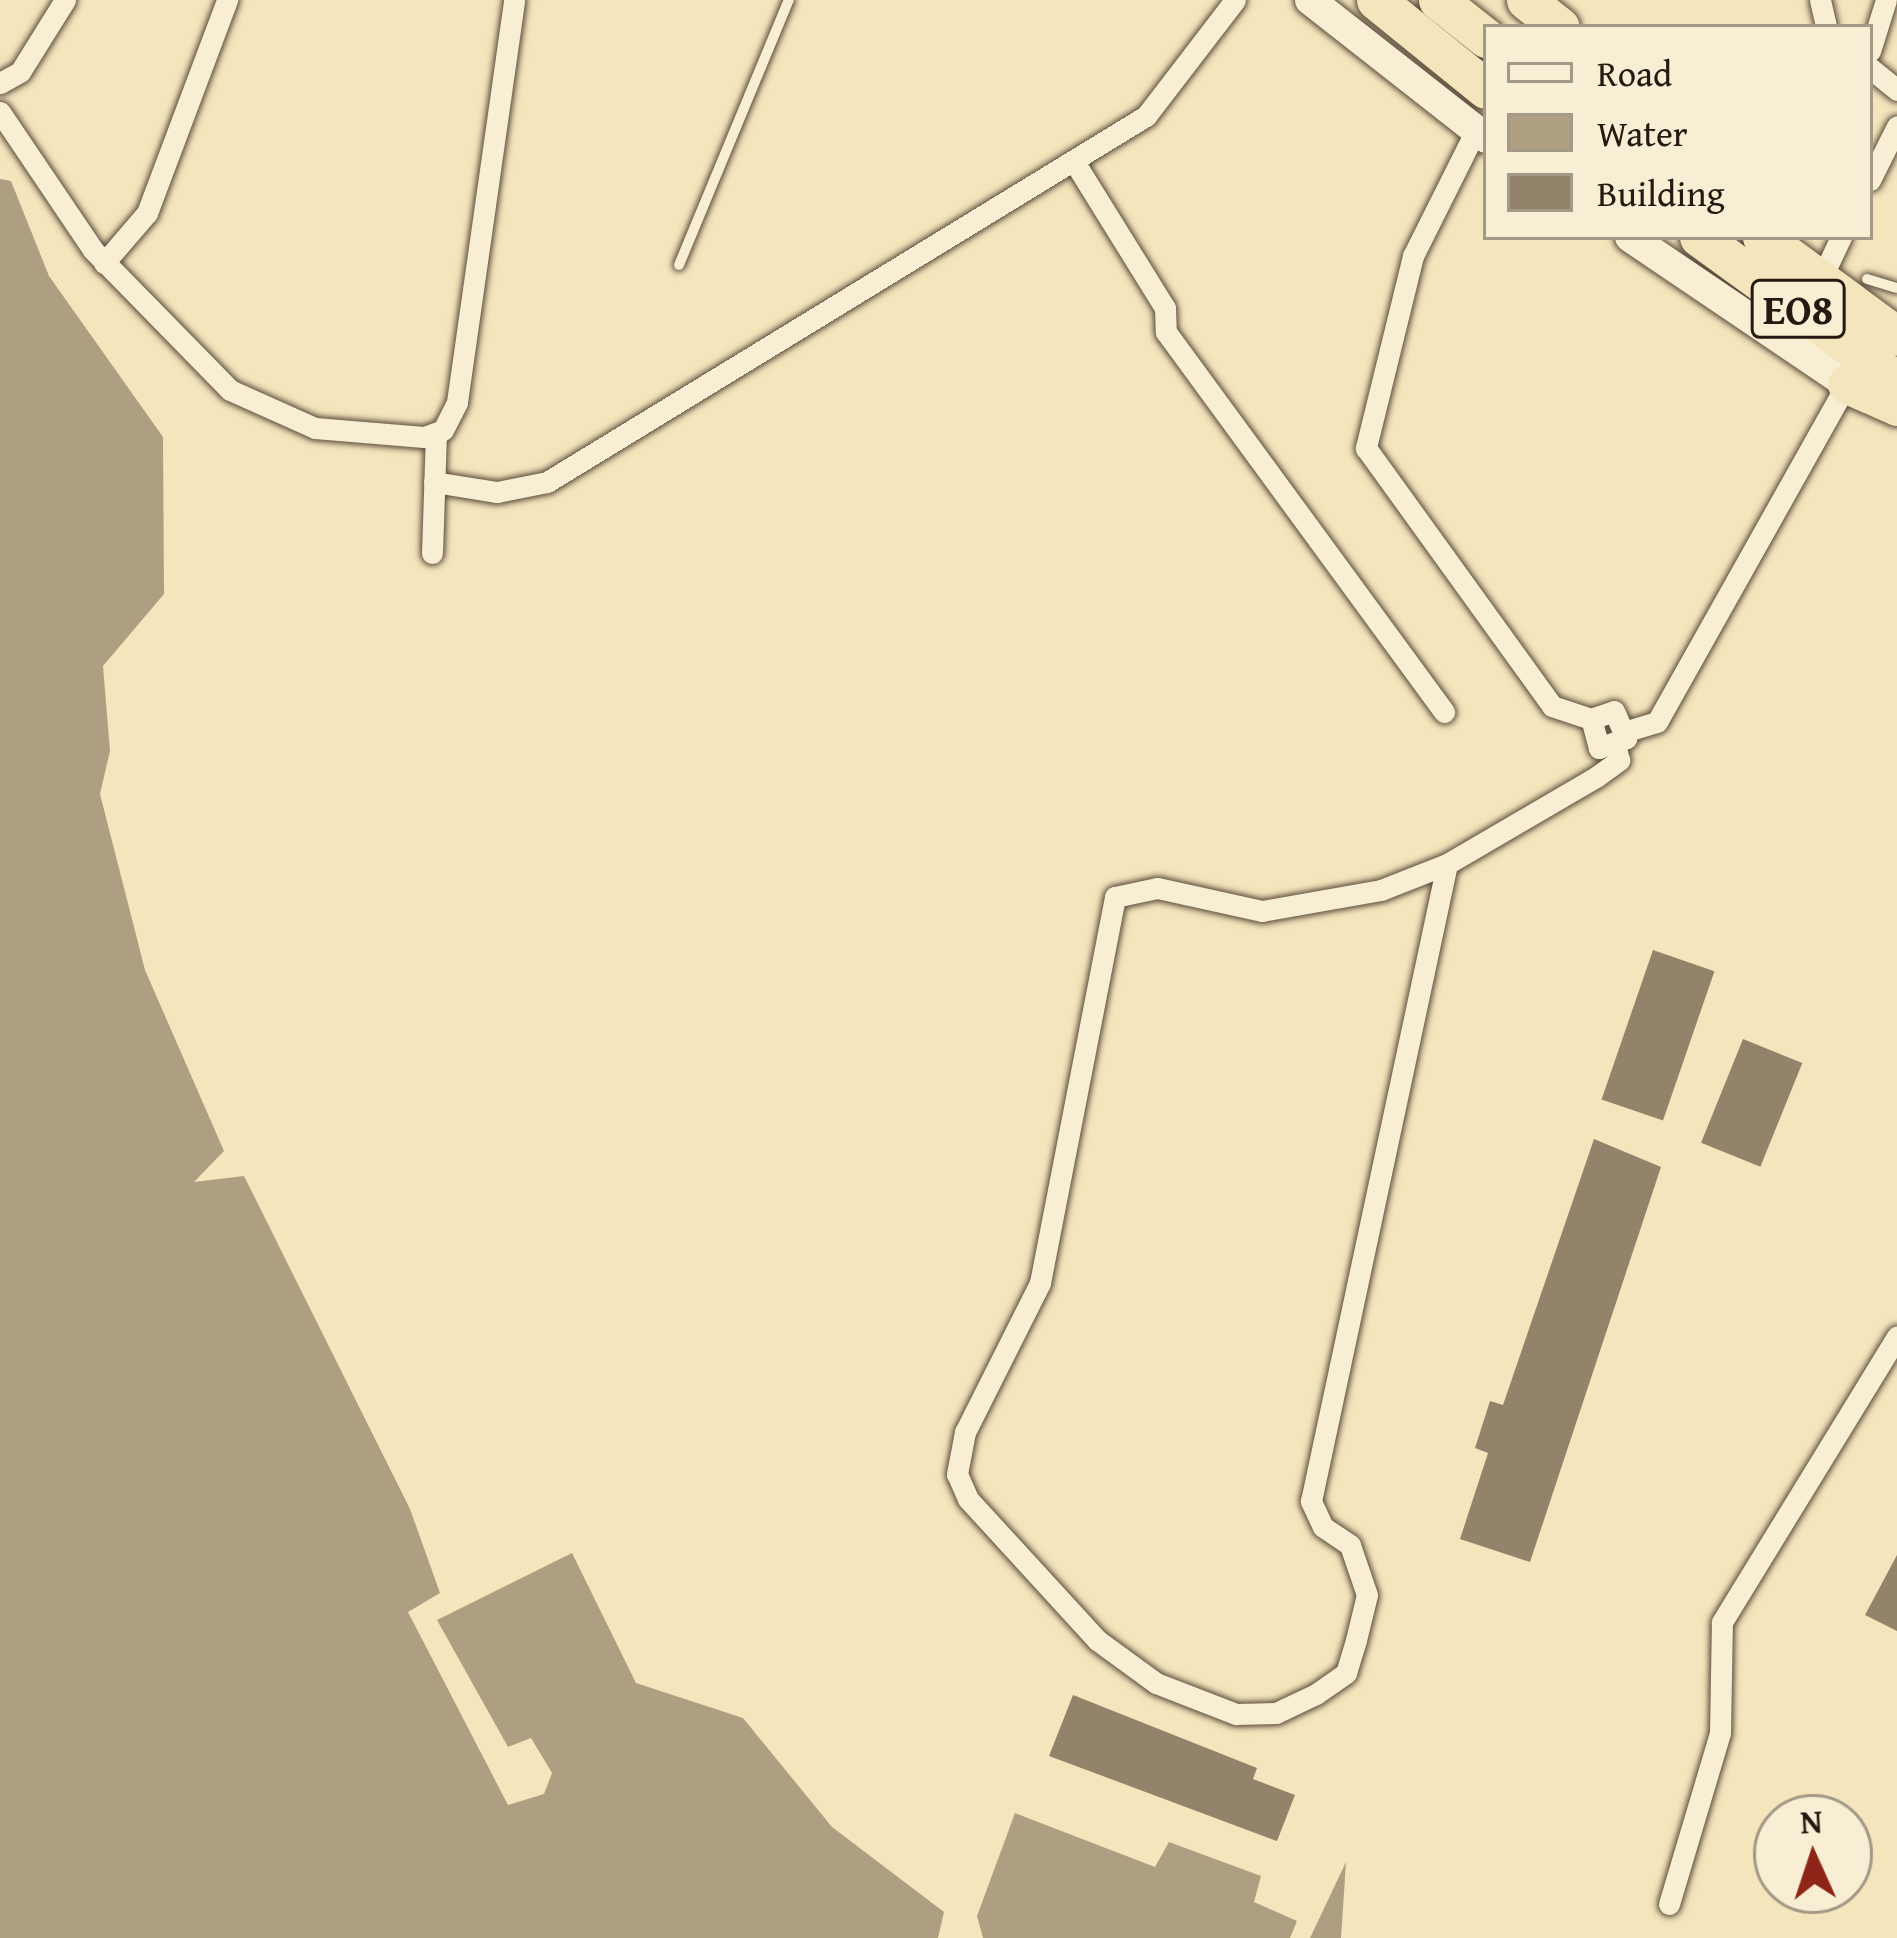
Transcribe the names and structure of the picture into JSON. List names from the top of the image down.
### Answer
{
  "streets": {
    "highway": ["ΕΟ8"]
  },
  "legend": ["Road", "Water", "Building"],
  "north": "top"
}
